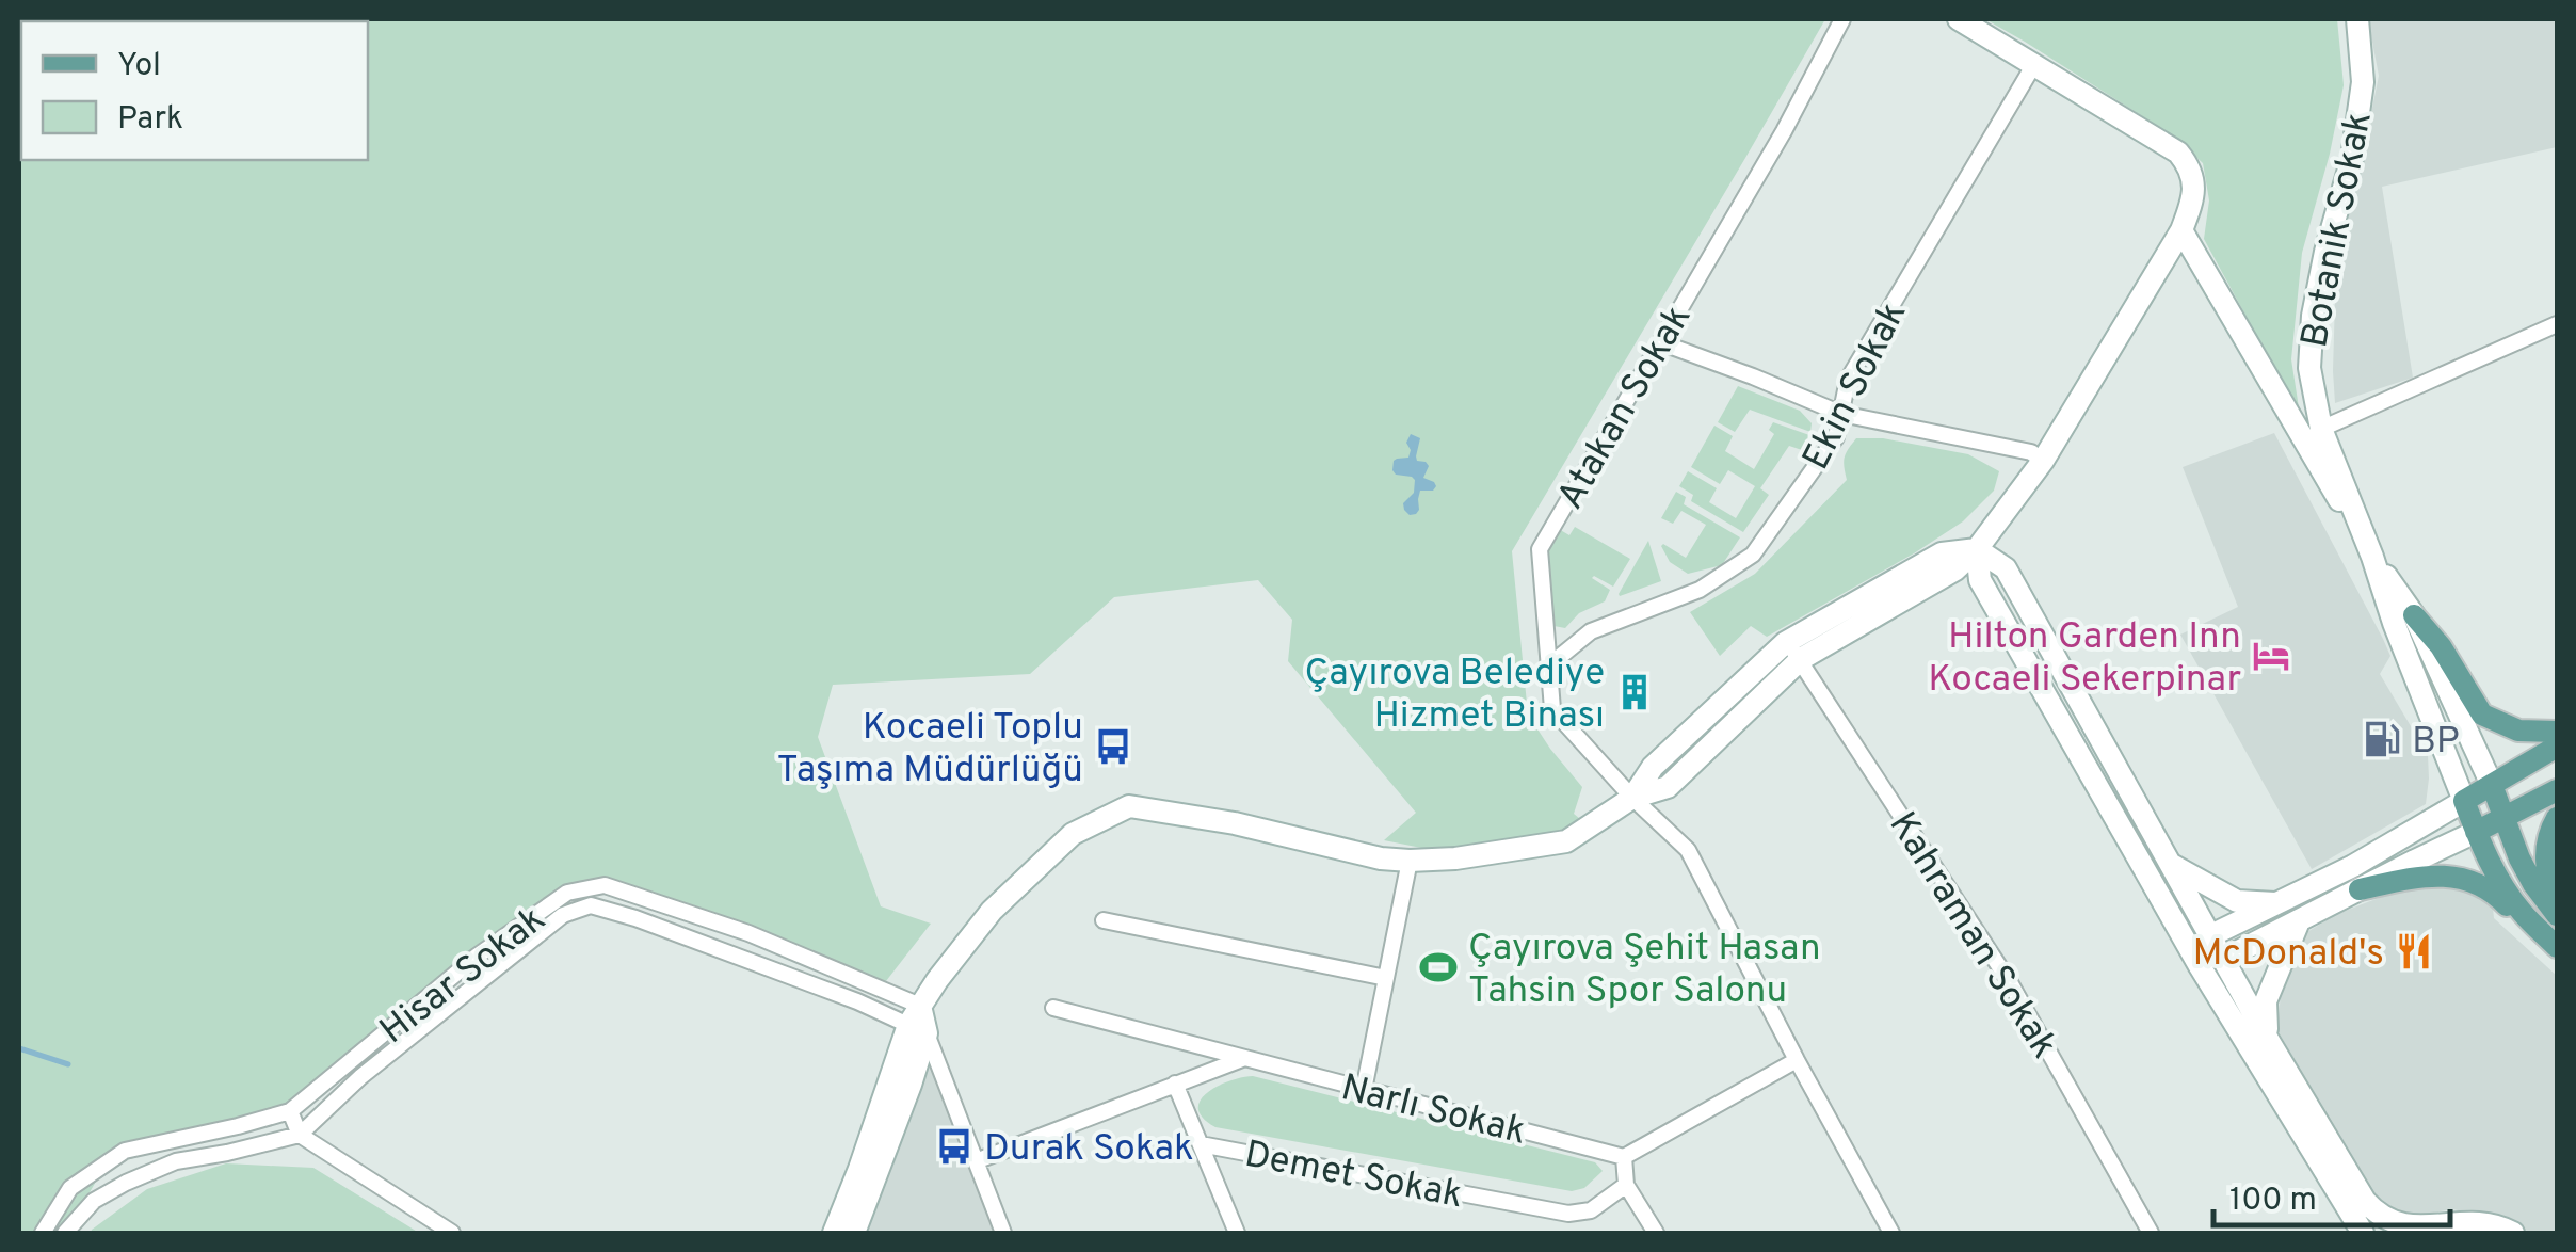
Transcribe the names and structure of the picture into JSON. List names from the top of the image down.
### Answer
{
  "streets": {
    "street": [
      "Botanik Sokak",
      "Ekin Sokak",
      "Atakan Sokak",
      "Kahraman Sokak",
      "Hisar Sokak",
      "Narlı Sokak",
      "Demet Sokak"
    ]
  },
  "crossings": [
    ["Ekin Sokak", "Atakan Sokak"]
  ],
  "places": {
    "hotel": ["Hilton Garden Inn Kocaeli Sekerpinar"],
    "building": ["Çayırova Belediye Hizmet Binası"],
    "fuel station": ["BP"],
    "bus stop": ["Kocaeli Toplu Taşıma Müdürlüğü", "Durak Sokak"],
    "restaurant": ["McDonald's"],
    "sports": ["Çayırova Şehit Hasan Tahsin Spor Salonu"]
  },
  "legend": ["Yol", "Park"],
  "scale_bar": "100 m"
}
